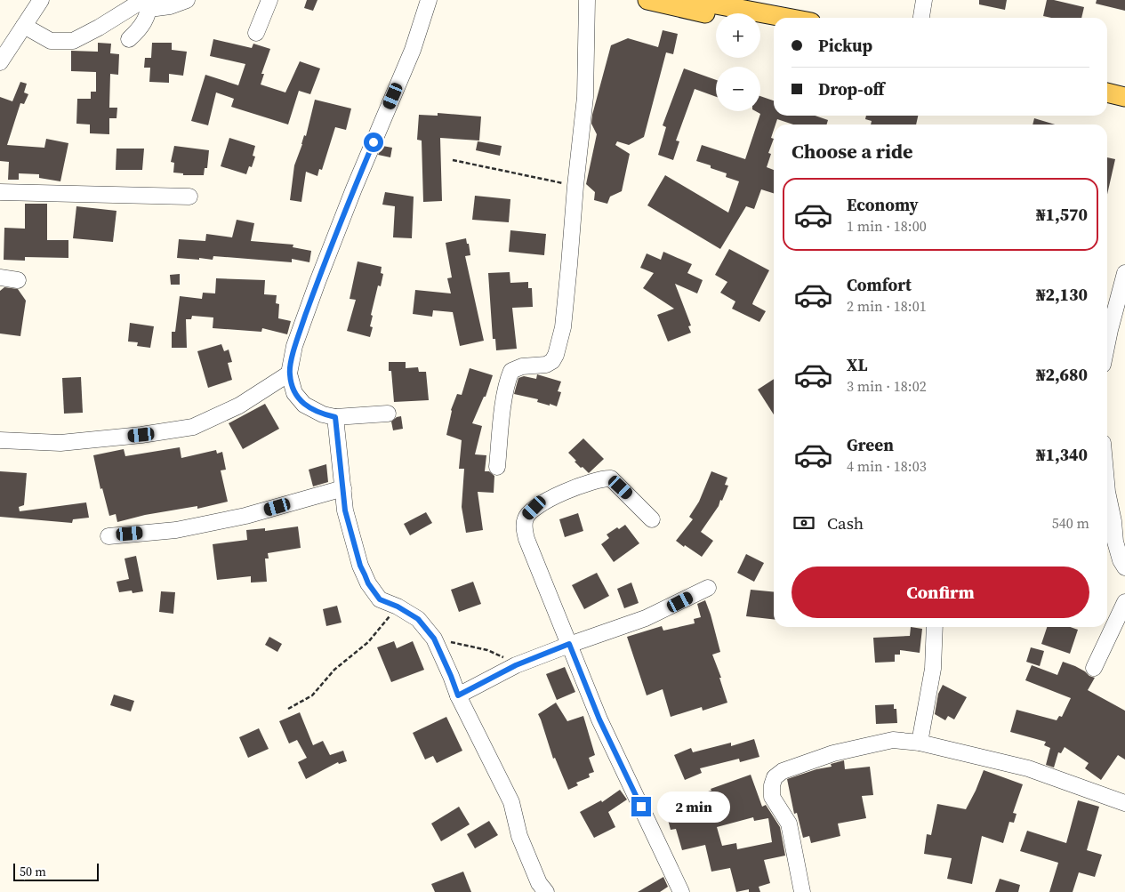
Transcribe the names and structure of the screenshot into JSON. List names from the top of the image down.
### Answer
{
  "scale_bar": "50 m",
  "page": {
    "map_buttons": ["+", "−"],
    "banner": ["Pickup", "Drop-off"],
    "heading": "Choose a ride",
    "list": [
      {
        "name": "Economy",
        "note": "1 min · 18:00",
        "value": "₦1,570"
      },
      {
        "name": "Comfort",
        "note": "2 min · 18:01",
        "value": "₦2,130"
      },
      {
        "name": "XL",
        "note": "3 min · 18:02",
        "value": "₦2,680"
      },
      {
        "name": "Green",
        "note": "4 min · 18:03",
        "value": "₦1,340"
      }
    ],
    "pay": ["Cash", "540 m"],
    "buttons": "Confirm",
    "bubble": "2 min",
    "scale": "50 m"
  }
}
